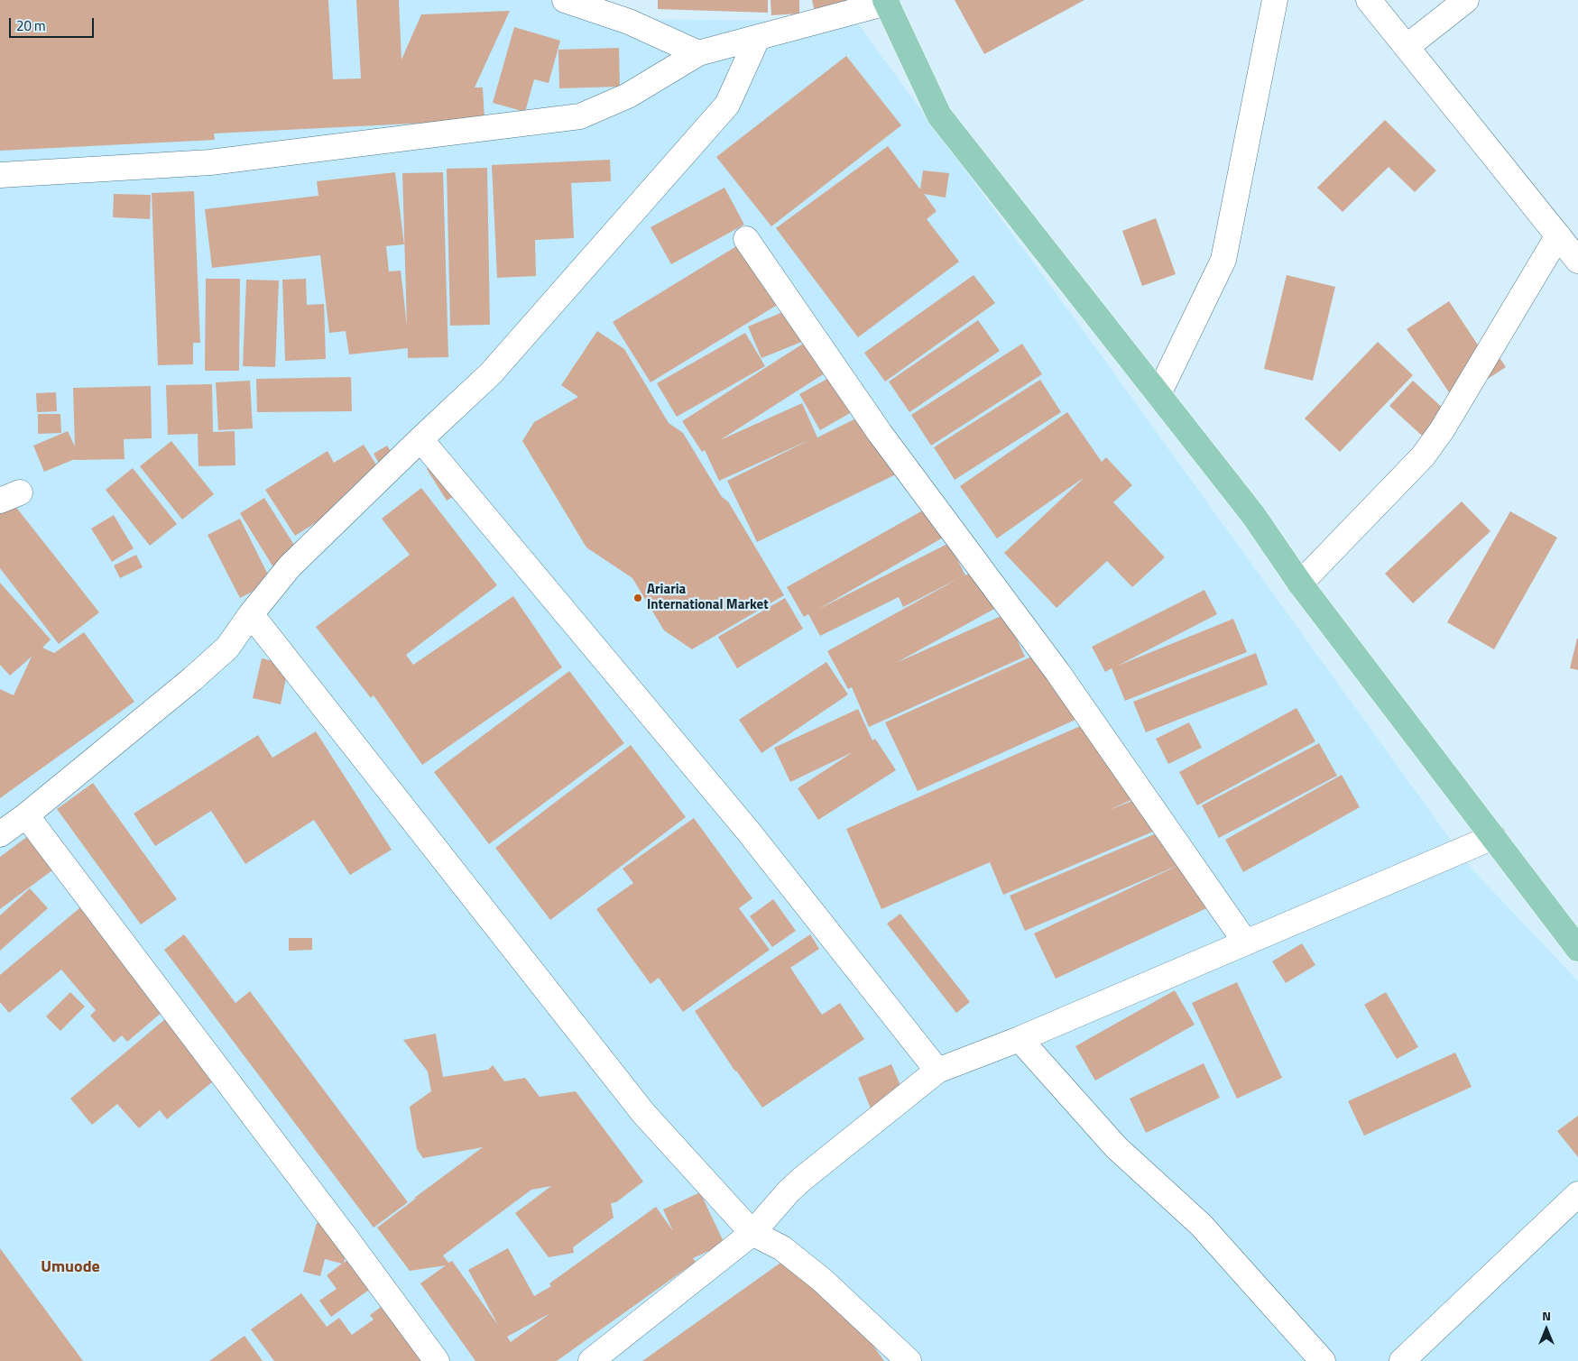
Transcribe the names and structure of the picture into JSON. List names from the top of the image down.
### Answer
{
  "districts": ["Umuode"],
  "places": ["Ariaria International Market"],
  "scale_bar": "20 m",
  "north": "top"
}
